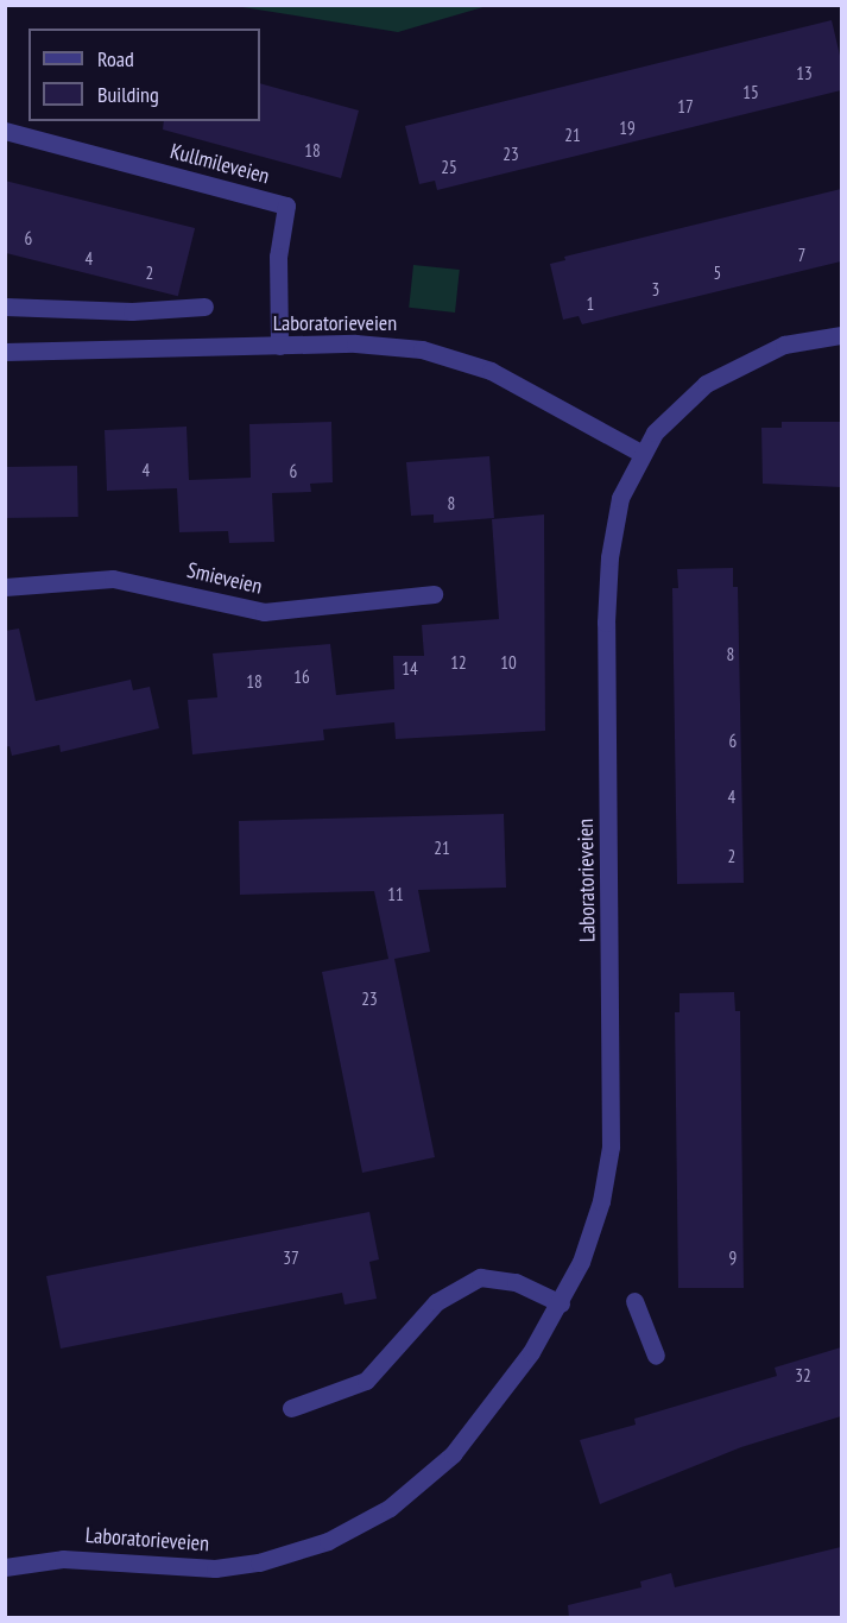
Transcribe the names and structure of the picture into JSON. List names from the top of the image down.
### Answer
{
  "streets": {
    "street": ["Kullmileveien", "Laboratorieveien", "Smieveien"]
  },
  "crossings": [
    ["Kullmileveien", "Laboratorieveien"]
  ],
  "house_numbers": [
    "13",
    "15",
    "17",
    "19",
    "21",
    "18",
    "23",
    "25",
    "6",
    "7",
    "4",
    "2",
    "5",
    "3",
    "1",
    "4",
    "6",
    "8",
    "8",
    "12",
    "10",
    "14",
    "16",
    "18",
    "6",
    "4",
    "21",
    "2",
    "11",
    "23",
    "37",
    "9",
    "32"
  ],
  "legend": ["Road", "Building"]
}
